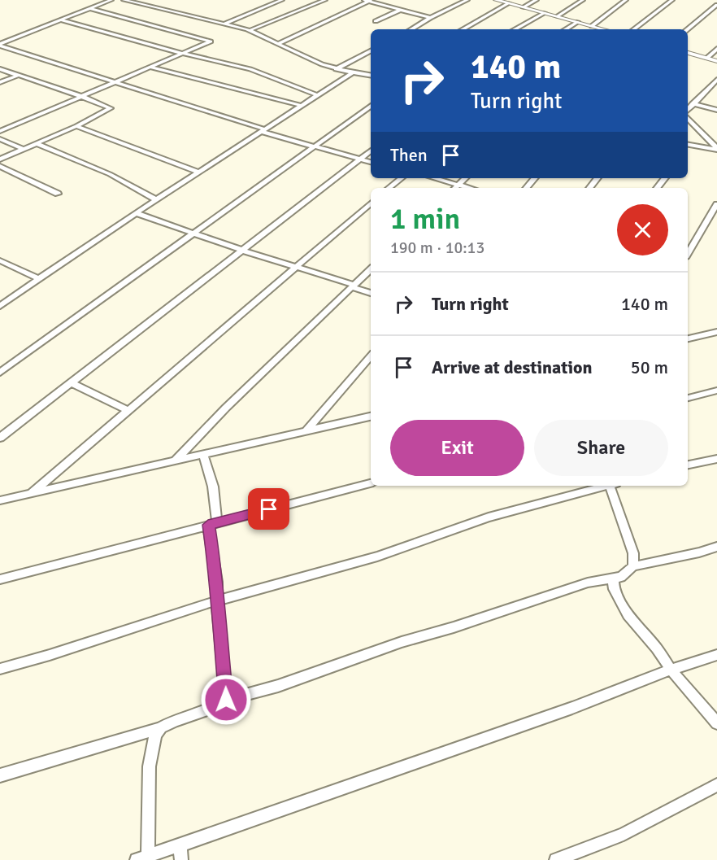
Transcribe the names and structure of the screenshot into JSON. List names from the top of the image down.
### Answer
{
  "page": {
    "turn": ["140 m", "Turn right"],
    "then": "Then",
    "heading": ["1 min", "190 m · 10:13"],
    "list": [
      {
        "name": "Turn right",
        "value": "140 m"
      },
      {
        "name": "Arrive at destination",
        "value": "50 m"
      }
    ],
    "buttons": ["Exit", "Share"]
  }
}
